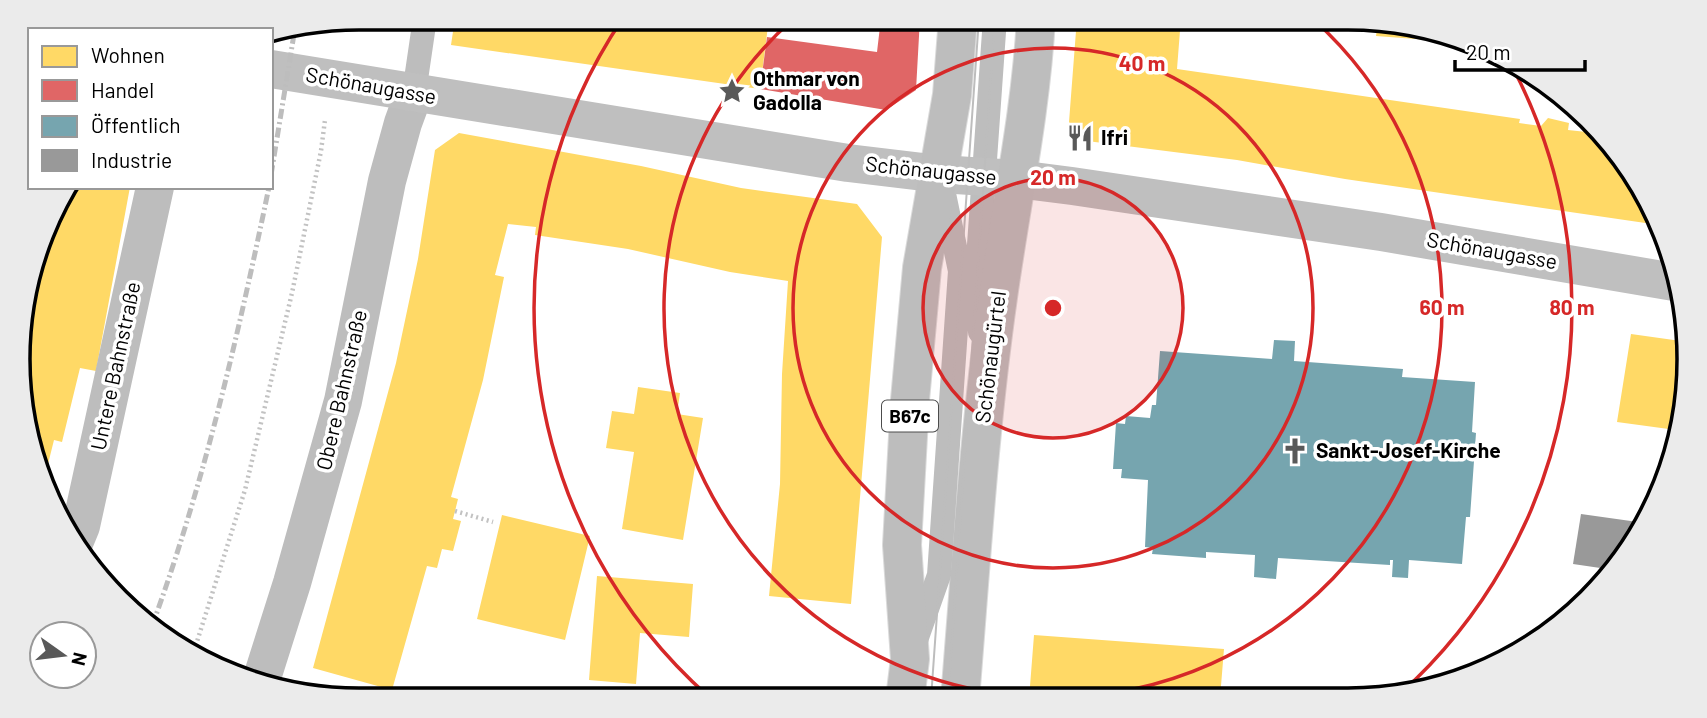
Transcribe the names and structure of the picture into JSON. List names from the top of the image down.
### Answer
{
  "streets": {
    "main road": [
      "Schönaugasse",
      "Schönaugürtel",
      "Untere Bahnstraße",
      "Obere Bahnstraße",
      "B67c"
    ]
  },
  "crossings": [
    ["Schönaugasse", "Schönaugürtel"],
    ["Schönaugasse", "Obere Bahnstraße"],
    ["Schönaugasse", "B67c"]
  ],
  "places": {
    "place": ["Othmar von Gadolla"],
    "restaurant": ["Ifri"],
    "church": ["Sankt-Josef-Kirche"]
  },
  "legend": [
    "Wohnen",
    "Handel",
    "Öffentlich",
    "Industrie"
  ],
  "scale_bar": "20 m",
  "north": "right",
  "rings": [
    "40 m",
    "20 m",
    "60 m",
    "80 m"
  ]
}
